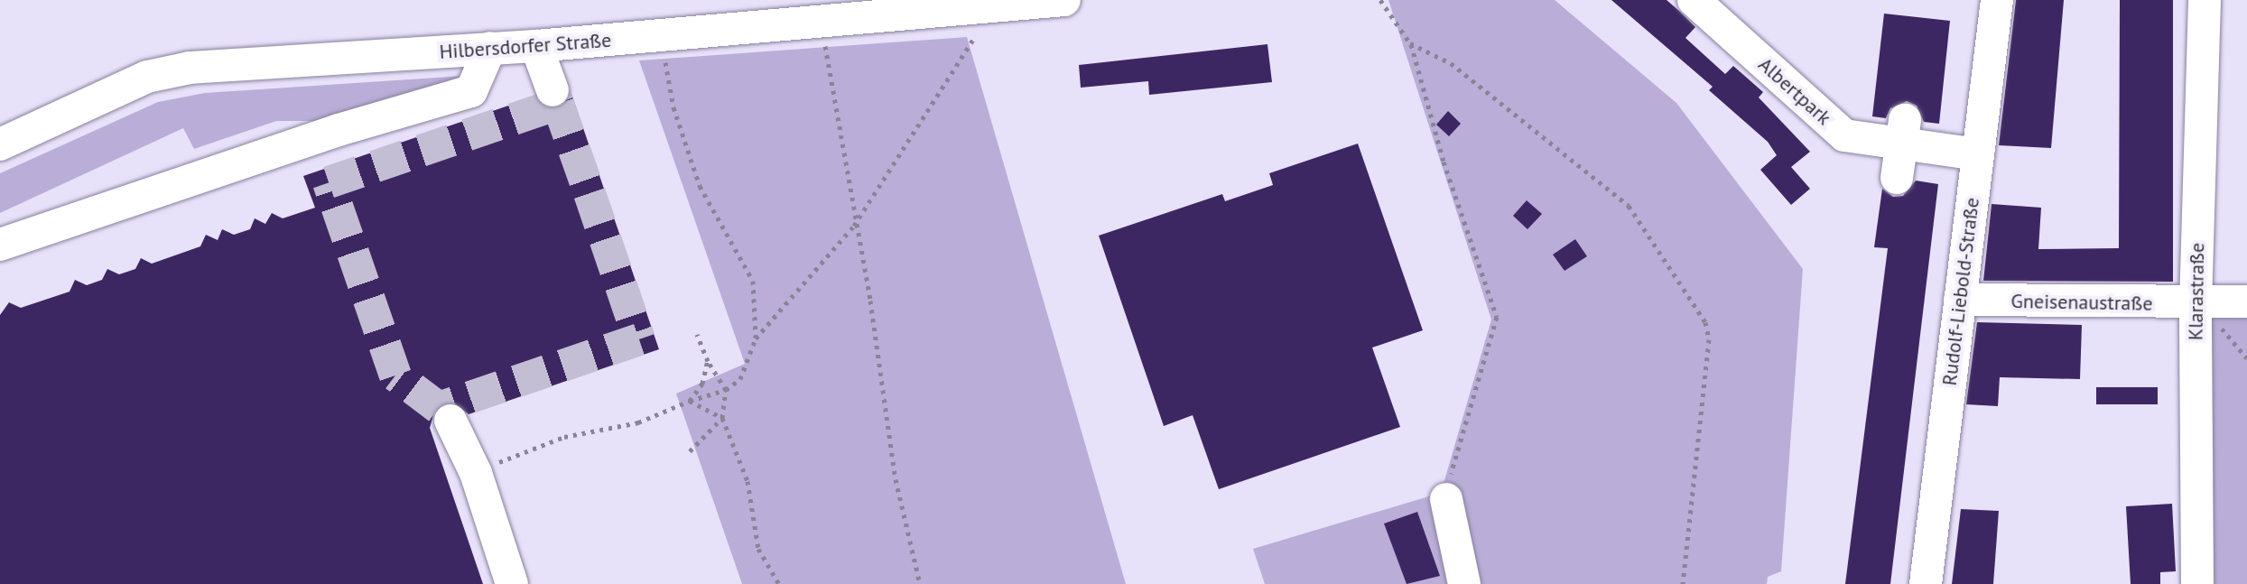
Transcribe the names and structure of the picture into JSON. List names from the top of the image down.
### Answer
{
  "streets": {
    "street": [
      "Hilbersdorfer Straße",
      "Albertpark",
      "Rudolf-Liebold-Straße",
      "Klarastraße",
      "Gneisenaustraße"
    ]
  },
  "crossings": [
    ["Albertpark", "Rudolf-Liebold-Straße"],
    ["Rudolf-Liebold-Straße", "Gneisenaustraße"],
    ["Klarastraße", "Gneisenaustraße"]
  ]
}
